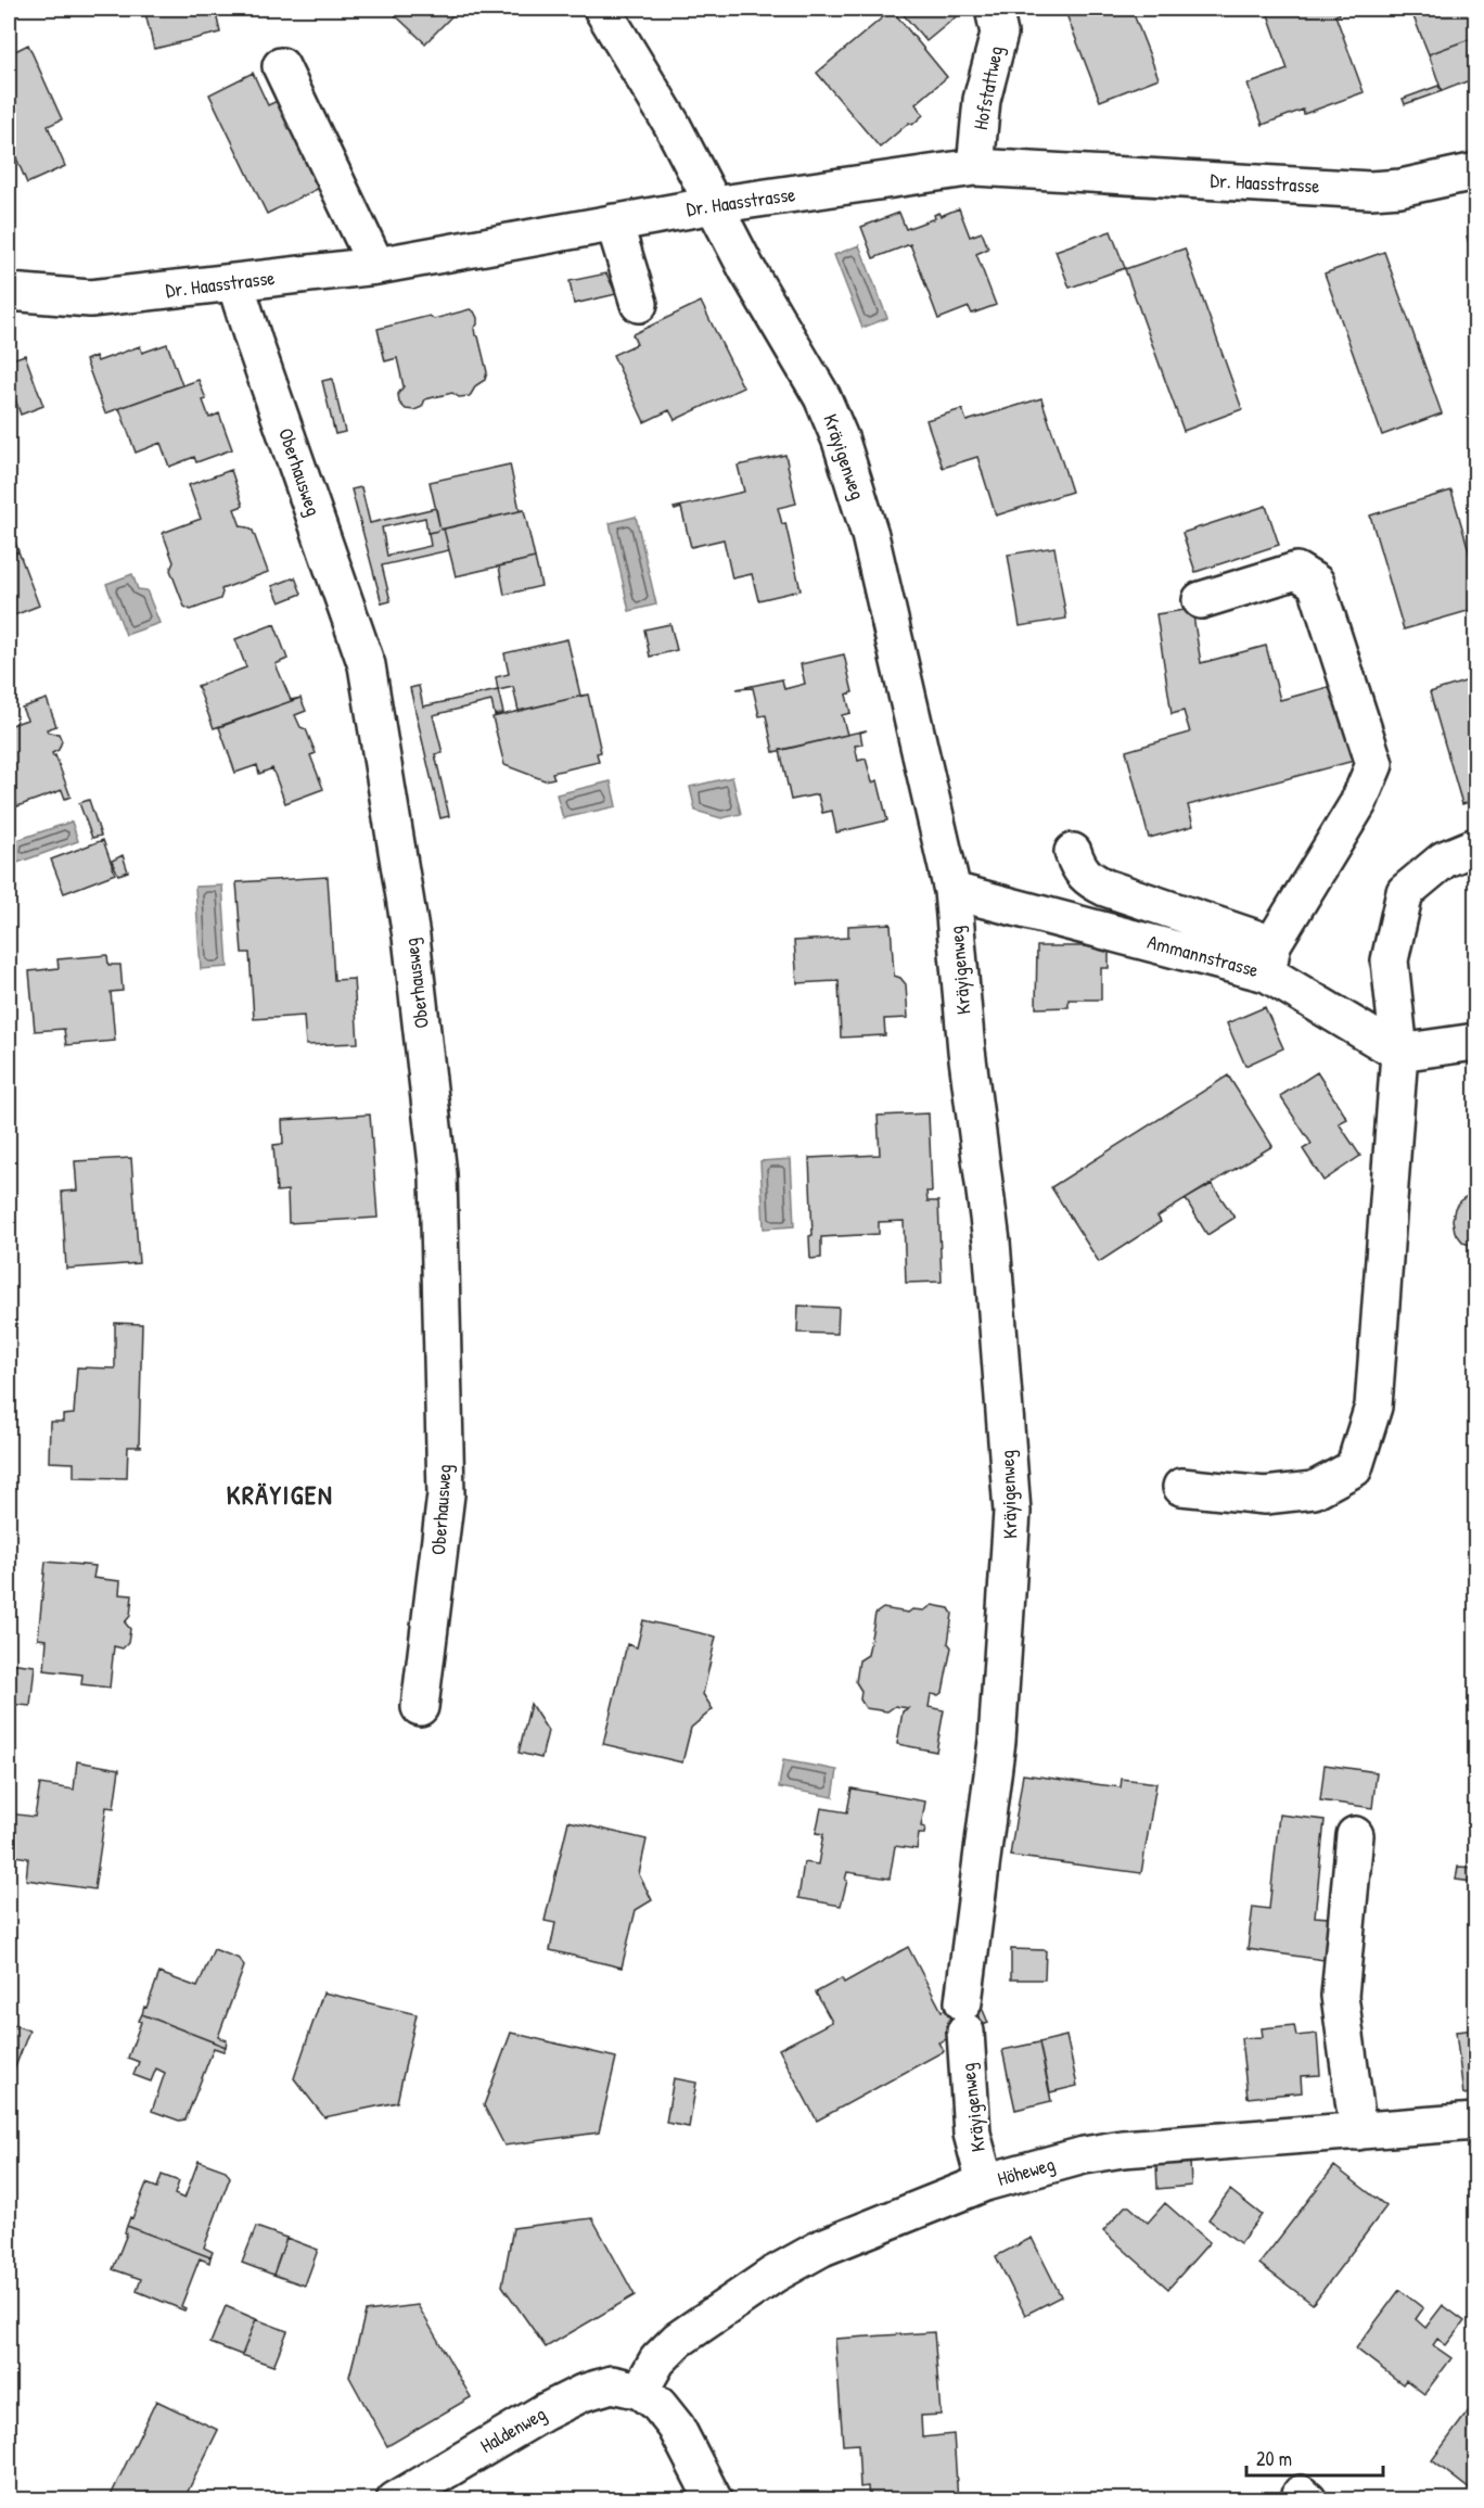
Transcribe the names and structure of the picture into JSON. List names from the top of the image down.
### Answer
{
  "streets": {
    "street": [
      "Hofstattweg",
      "Dr. Haasstrasse",
      "Kräyigenweg",
      "Oberhausweg",
      "Ammannstrasse",
      "Höheweg",
      "Haldenweg"
    ]
  },
  "crossings": [
    ["Hofstattweg", "Dr. Haasstrasse"],
    ["Dr. Haasstrasse", "Kräyigenweg"],
    ["Dr. Haasstrasse", "Oberhausweg"],
    ["Kräyigenweg", "Ammannstrasse"],
    ["Kräyigenweg", "Höheweg"],
    ["Höheweg", "Haldenweg"]
  ],
  "districts": ["KRÄYIGEN"],
  "scale_bar": "20 m"
}
